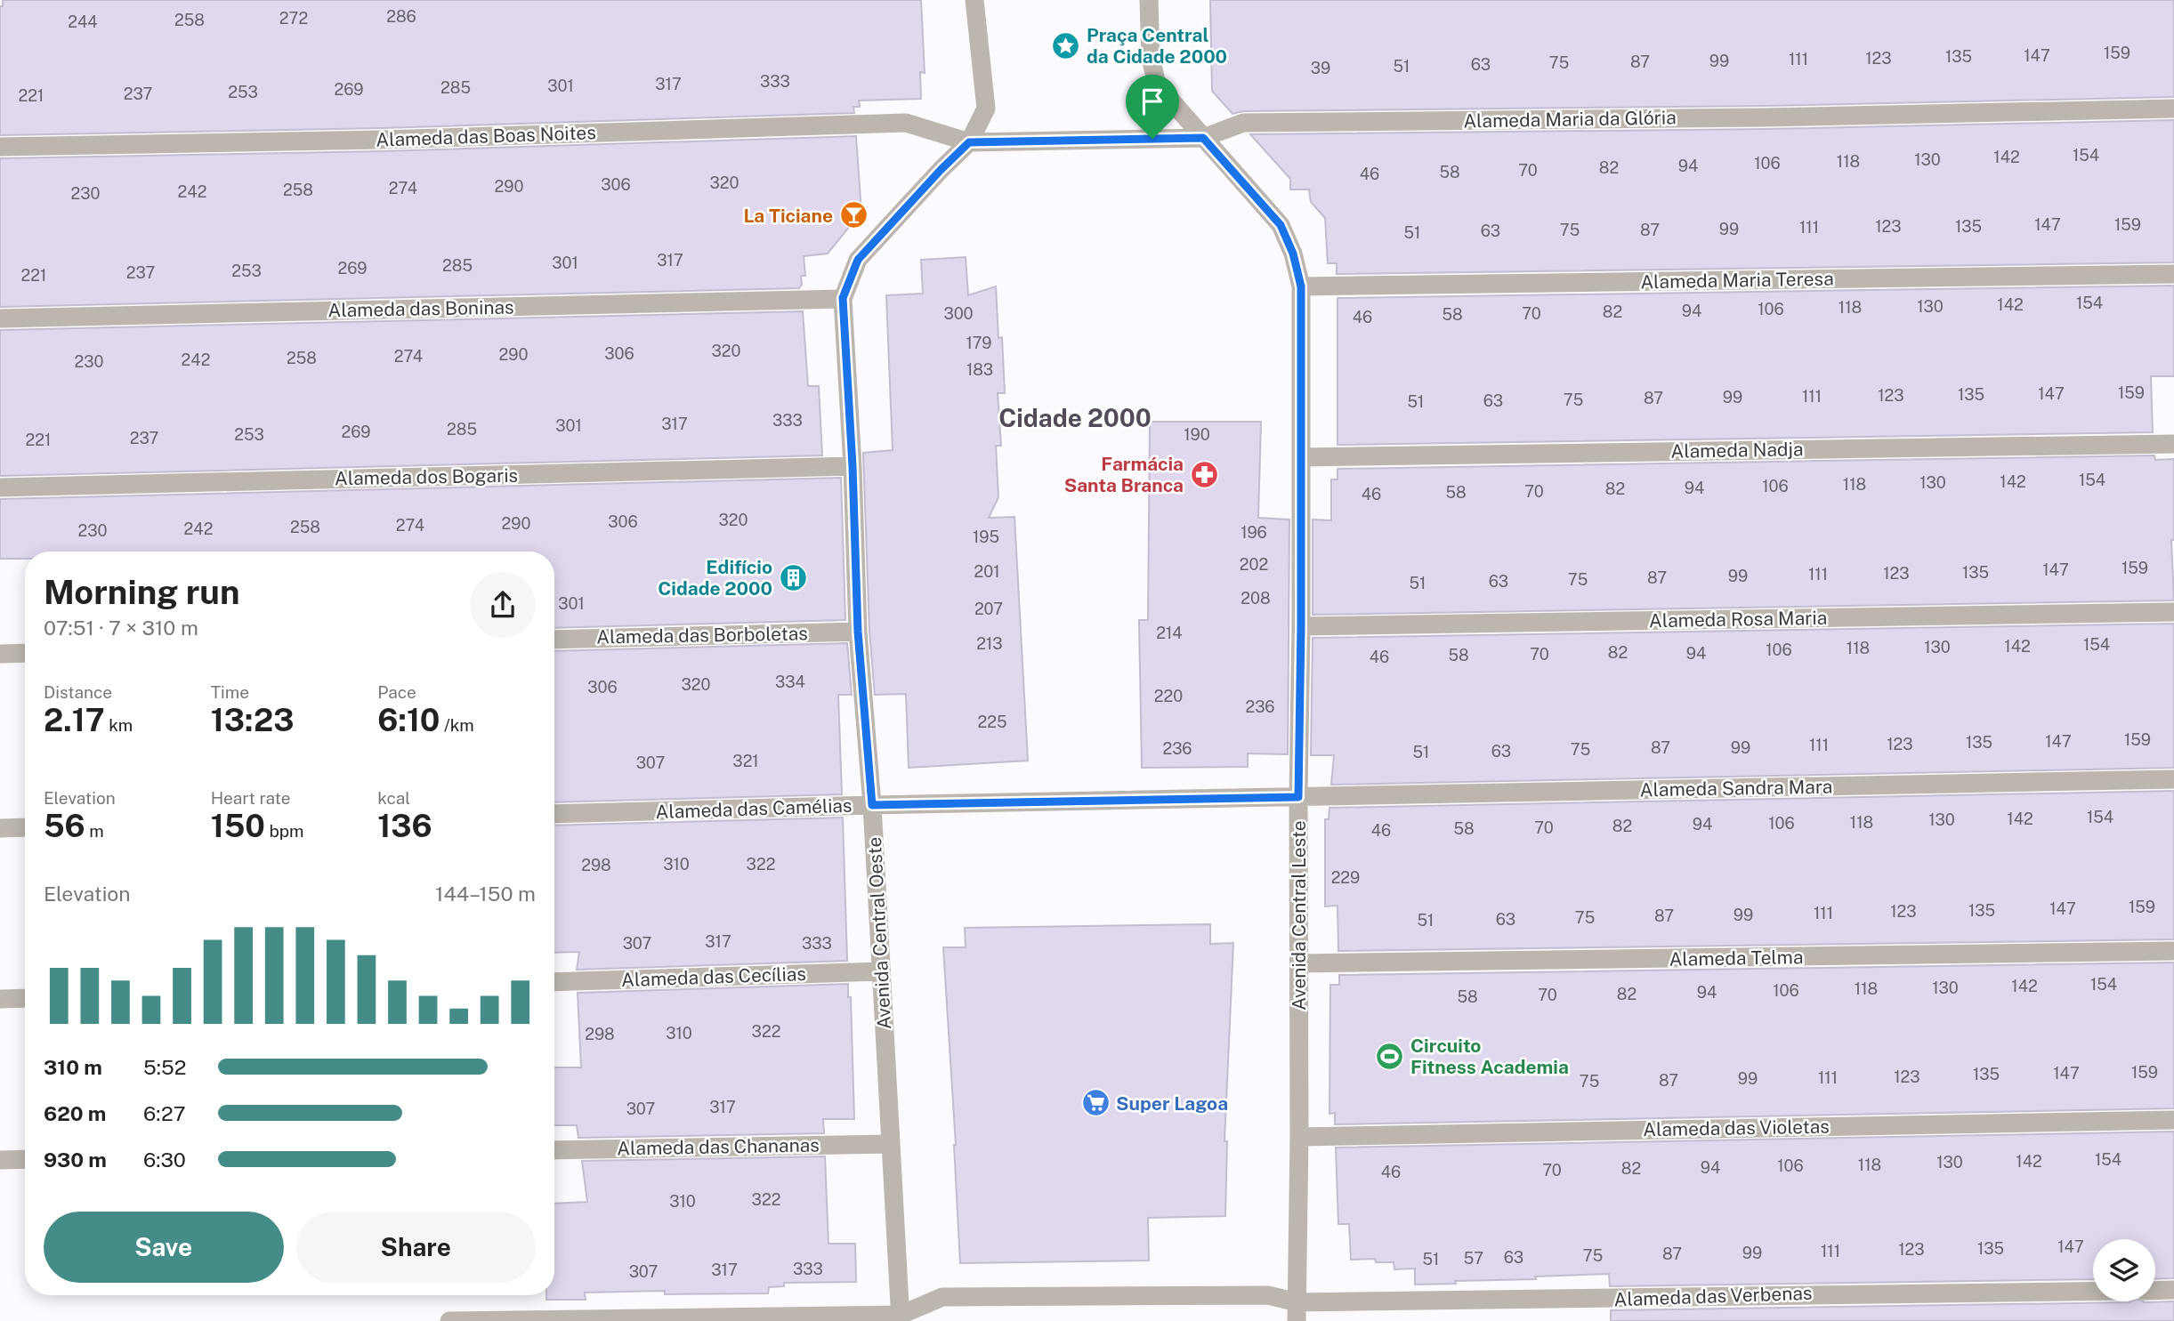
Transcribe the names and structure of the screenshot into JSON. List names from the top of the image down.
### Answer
{
  "streets": {
    "street": [
      "Alameda Maria da Glória",
      "Alameda das Boas Noites",
      "Alameda Maria Teresa",
      "Alameda das Boninas",
      "Alameda Nadja",
      "Alameda dos Bogaris",
      "Alameda Rosa Maria",
      "Alameda das Borboletas",
      "Alameda Sandra Mara",
      "Alameda das Camélias",
      "Avenida Central Leste",
      "Avenida Central Oeste",
      "Alameda Telma",
      "Alameda das Cecílias",
      "Alameda das Violetas",
      "Alameda das Chananas",
      "Alameda das Verbenas"
    ]
  },
  "crossings": [
    ["Alameda Maria da Glória", "Alameda das Boas Noites"],
    ["Alameda Maria da Glória", "Avenida Central Leste"],
    ["Alameda Maria da Glória", "Avenida Central Oeste"],
    ["Alameda das Boas Noites", "Avenida Central Oeste"],
    ["Alameda Maria Teresa", "Avenida Central Leste"],
    ["Alameda das Boninas", "Avenida Central Oeste"],
    ["Alameda Nadja", "Avenida Central Leste"],
    ["Alameda dos Bogaris", "Avenida Central Oeste"],
    ["Alameda Rosa Maria", "Avenida Central Leste"],
    ["Alameda das Borboletas", "Avenida Central Oeste"],
    ["Alameda Sandra Mara", "Alameda das Camélias"],
    ["Alameda Sandra Mara", "Avenida Central Leste"],
    ["Alameda das Camélias", "Avenida Central Leste"],
    ["Alameda das Camélias", "Avenida Central Oeste"],
    ["Avenida Central Leste", "Alameda Telma"],
    ["Avenida Central Leste", "Alameda das Violetas"],
    ["Avenida Central Leste", "Alameda das Verbenas"],
    ["Avenida Central Oeste", "Alameda das Cecílias"],
    ["Avenida Central Oeste", "Alameda das Chananas"],
    ["Avenida Central Oeste", "Alameda das Verbenas"]
  ],
  "districts": ["Cidade 2000"],
  "places": {
    "place": ["Praça Central da Cidade 2000"],
    "bar": ["La Ticiane"],
    "pharmacy": ["Farmácia Santa Branca"],
    "building": ["Edifício Cidade 2000"],
    "sports": ["Circuito Fitness Academia"],
    "supermarket": ["Super Lagoa"]
  },
  "house_numbers": [
    "286",
    "272",
    "258",
    "244",
    "159",
    "147",
    "135",
    "123",
    "111",
    "99",
    "87",
    "75",
    "63",
    "51",
    "39",
    "333",
    "317",
    "301",
    "285",
    "269",
    "253",
    "237",
    "221",
    "154",
    "142",
    "130",
    "118",
    "106",
    "94",
    "82",
    "70",
    "58",
    "46",
    "320",
    "306",
    "290",
    "274",
    "258",
    "242",
    "230",
    "147",
    "159",
    "123",
    "135",
    "111",
    "99",
    "75",
    "87",
    "63",
    "51",
    "317",
    "301",
    "285",
    "269",
    "253",
    "237",
    "221",
    "154",
    "142",
    "130",
    "118",
    "106",
    "94",
    "82",
    "300",
    "70",
    "58",
    "46",
    "179",
    "320",
    "306",
    "290",
    "274",
    "258",
    "242",
    "230",
    "183",
    "159",
    "147",
    "135",
    "123",
    "111",
    "99",
    "87",
    "75",
    "63",
    "51",
    "333",
    "317",
    "301",
    "285",
    "269",
    "253",
    "190",
    "237",
    "221",
    "154",
    "142",
    "130",
    "118",
    "106",
    "94",
    "82",
    "70",
    "58",
    "46",
    "320",
    "306",
    "290",
    "274",
    "258",
    "242",
    "230",
    "196",
    "195",
    "202",
    "159",
    "147",
    "201",
    "135",
    "123",
    "111",
    "99",
    "87",
    "75",
    "63",
    "51",
    "208",
    "301",
    "207",
    "214",
    "213",
    "154",
    "142",
    "130",
    "118",
    "106",
    "82",
    "94",
    "70",
    "58",
    "46",
    "334",
    "320",
    "306",
    "220",
    "236",
    "225",
    "159",
    "147",
    "135",
    "123",
    "111",
    "87",
    "99",
    "236",
    "75",
    "63",
    "51",
    "321",
    "307",
    "154",
    "142",
    "130",
    "118",
    "106",
    "94",
    "82",
    "70",
    "58",
    "46",
    "310",
    "322",
    "298",
    "229",
    "159",
    "147",
    "135",
    "123",
    "111",
    "99",
    "87",
    "75",
    "63",
    "51",
    "317",
    "307",
    "333",
    "154",
    "142",
    "130",
    "118",
    "106",
    "94",
    "82",
    "70",
    "58",
    "322",
    "310",
    "298",
    "159",
    "147",
    "135",
    "123",
    "111",
    "99",
    "87",
    "75",
    "317",
    "307",
    "154",
    "142",
    "130",
    "118",
    "106",
    "94",
    "82",
    "70",
    "46",
    "322",
    "310",
    "147",
    "135",
    "123",
    "111",
    "99",
    "87",
    "75",
    "63",
    "57",
    "51",
    "333",
    "317",
    "307"
  ],
  "page": {
    "heading": ["Morning run", "07:51 · 7 × 310 m"],
    "stats": [
      ["Distance", "2.17 km"],
      ["Time", "13:23"],
      ["Pace", "6:10 /km"],
      ["Elevation", "56 m"],
      ["Heart rate", "150 bpm"],
      ["kcal", "136"]
    ],
    "chart": ["Elevation", "144–150 m"],
    "list": [
      {
        "name": "310 m",
        "note": "5:52"
      },
      {
        "name": "620 m",
        "note": "6:27"
      },
      {
        "name": "930 m",
        "note": "6:30"
      }
    ],
    "buttons": ["Save", "Share"]
  }
}
